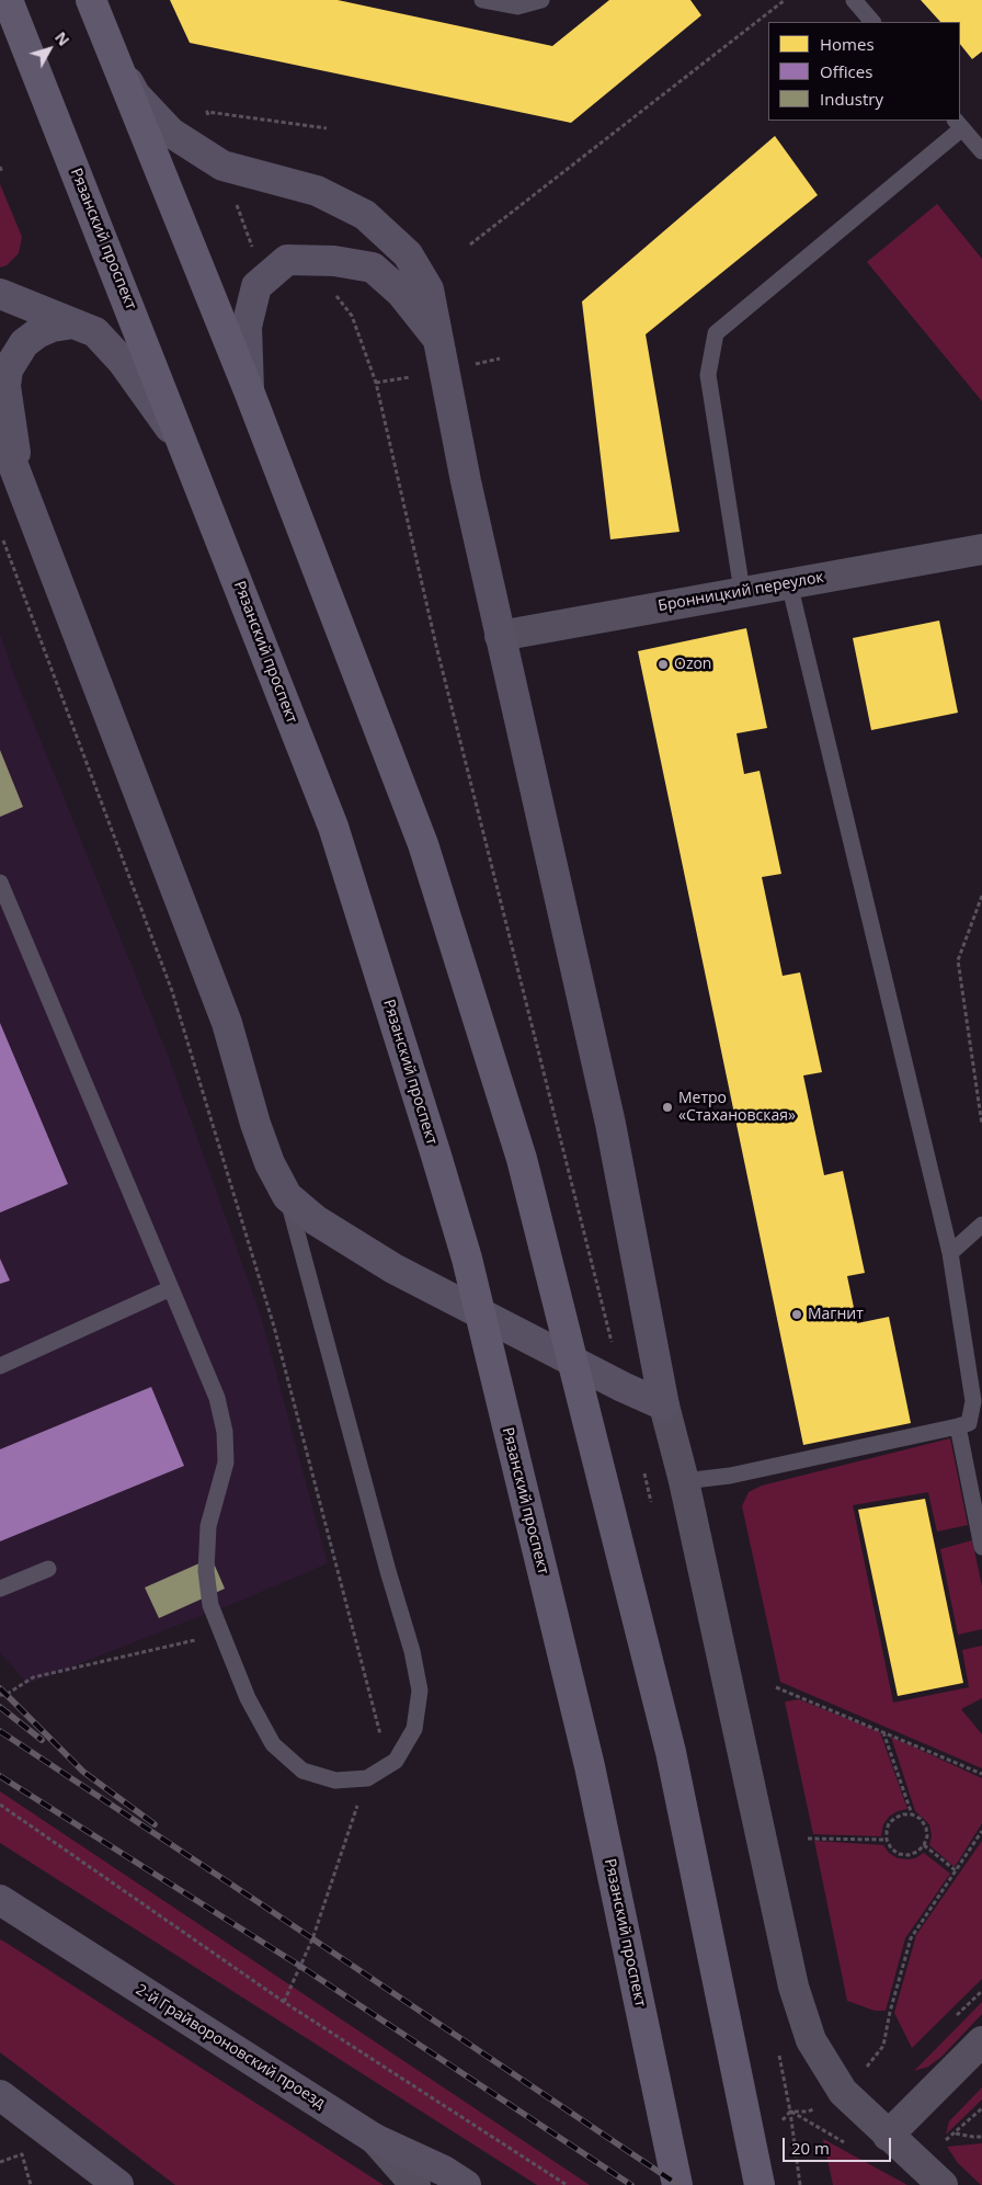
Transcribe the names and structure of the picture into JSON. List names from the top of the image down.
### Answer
{
  "streets": {
    "main road": ["Рязанский проспект"],
    "street": ["Бронницкий переулок", "2-й Грайвороновский проезд"]
  },
  "places": ["Ozon", "Метро «Стахановская»", "Магнит"],
  "legend": ["Homes", "Offices", "Industry"],
  "scale_bar": "20 m",
  "north": "top right"
}
